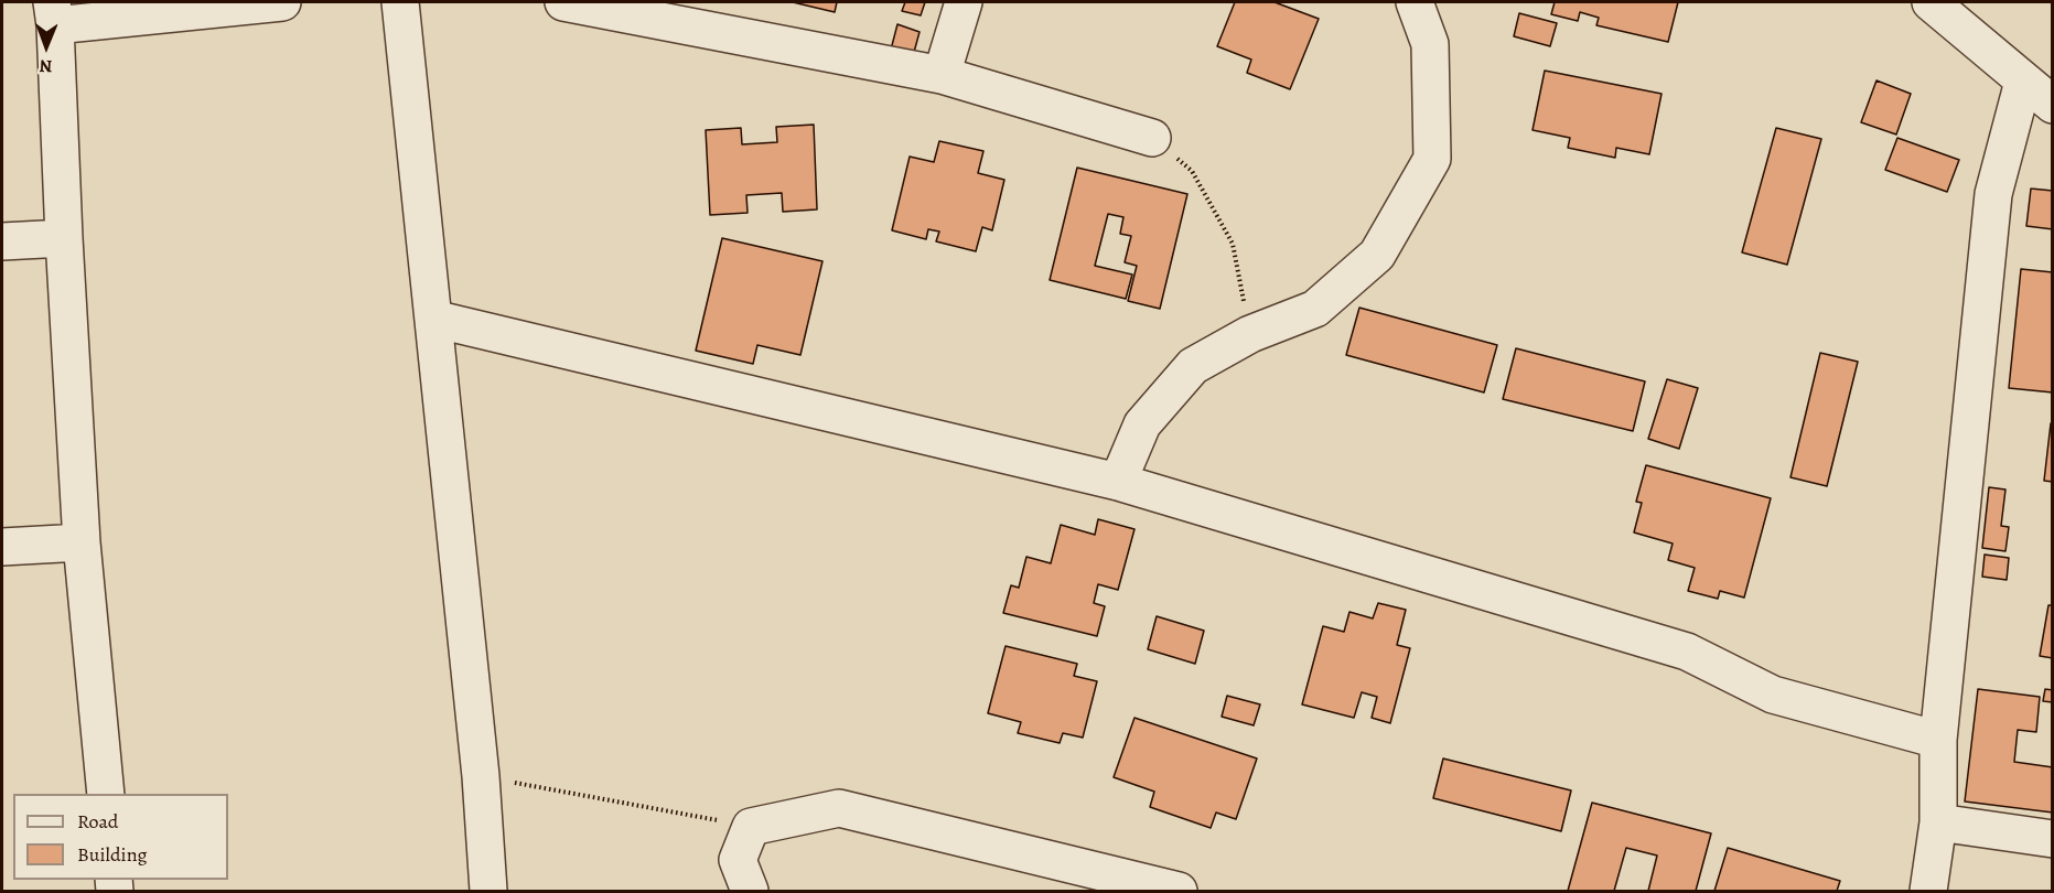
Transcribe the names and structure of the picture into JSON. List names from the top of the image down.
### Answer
{
  "legend": ["Road", "Building"],
  "north": "bottom"
}
